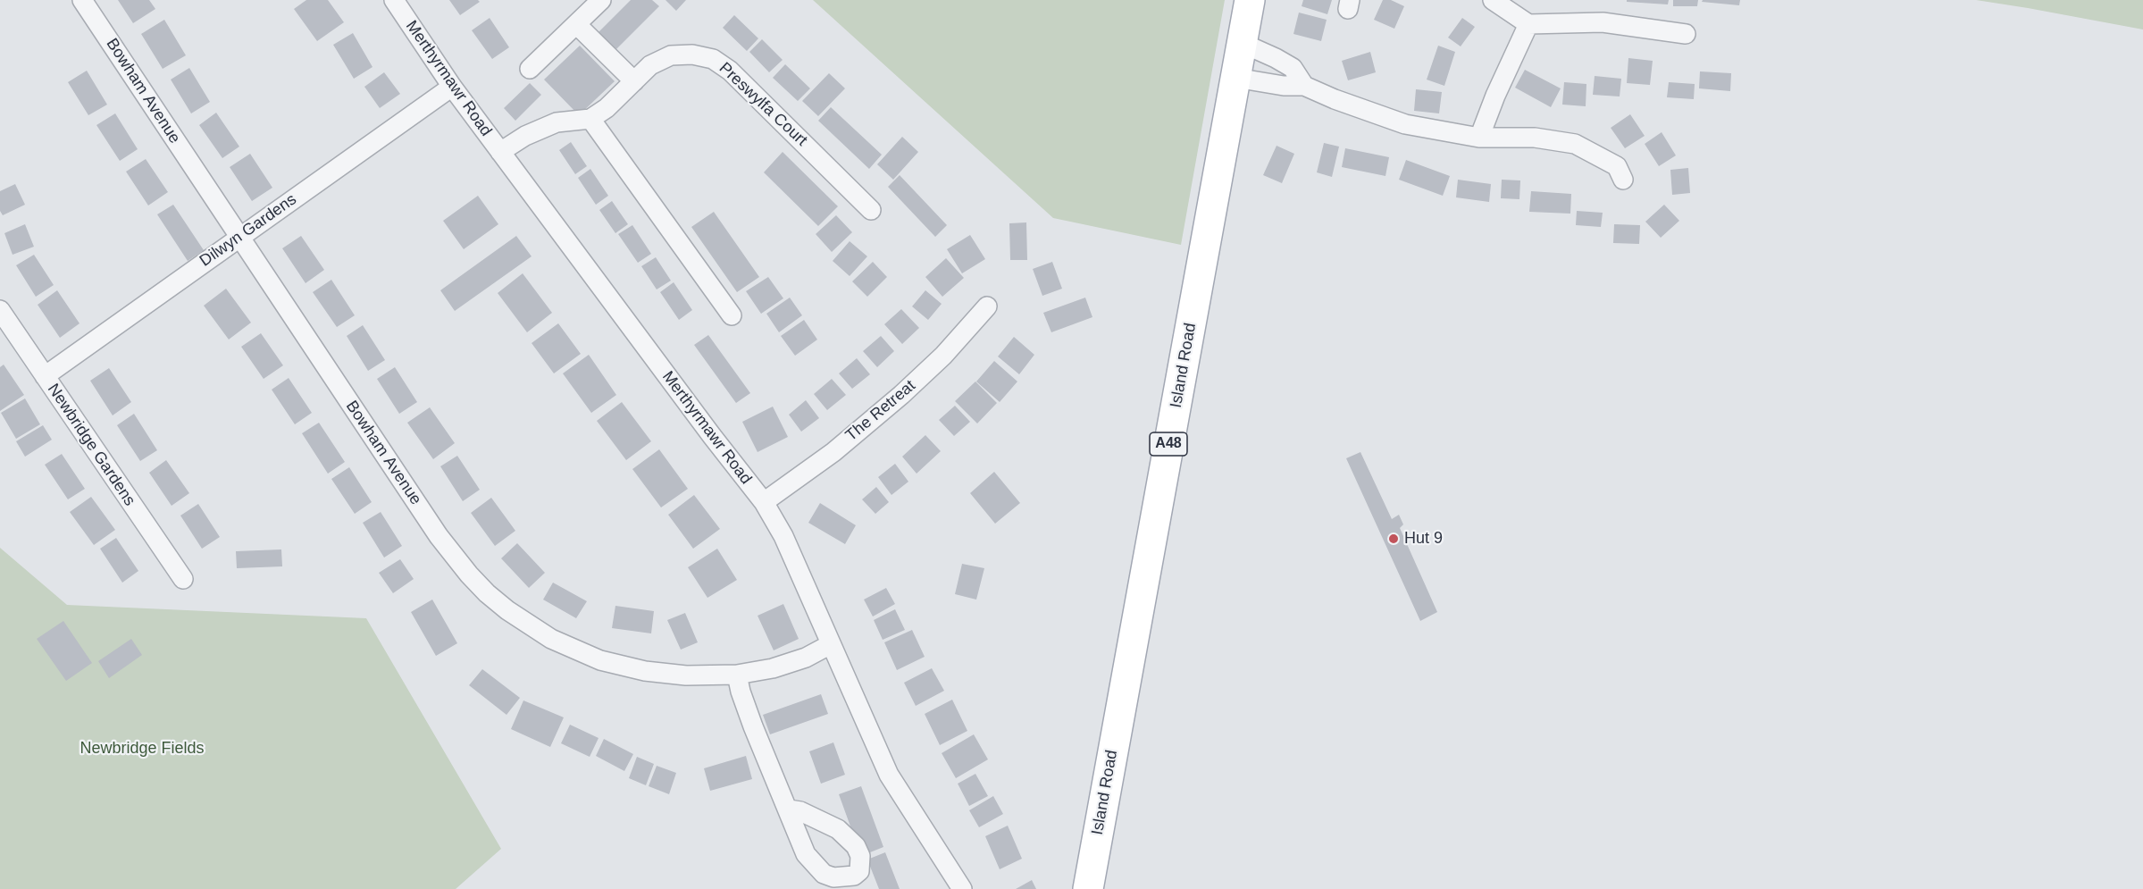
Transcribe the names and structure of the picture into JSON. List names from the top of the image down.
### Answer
{
  "streets": {
    "main road": ["Island Road", "A48"],
    "street": [
      "Merthyrmawr Road",
      "Bowham Avenue",
      "Preswylfa Court",
      "Dilwyn Gardens",
      "The Retreat",
      "Newbridge Gardens"
    ]
  },
  "crossings": [
    ["Merthyrmawr Road", "Bowham Avenue"],
    ["Merthyrmawr Road", "Dilwyn Gardens"],
    ["Merthyrmawr Road", "The Retreat"],
    ["Bowham Avenue", "Dilwyn Gardens"],
    ["Dilwyn Gardens", "Newbridge Gardens"]
  ],
  "parks": ["Newbridge Fields"],
  "places": ["Hut 9"]
}
